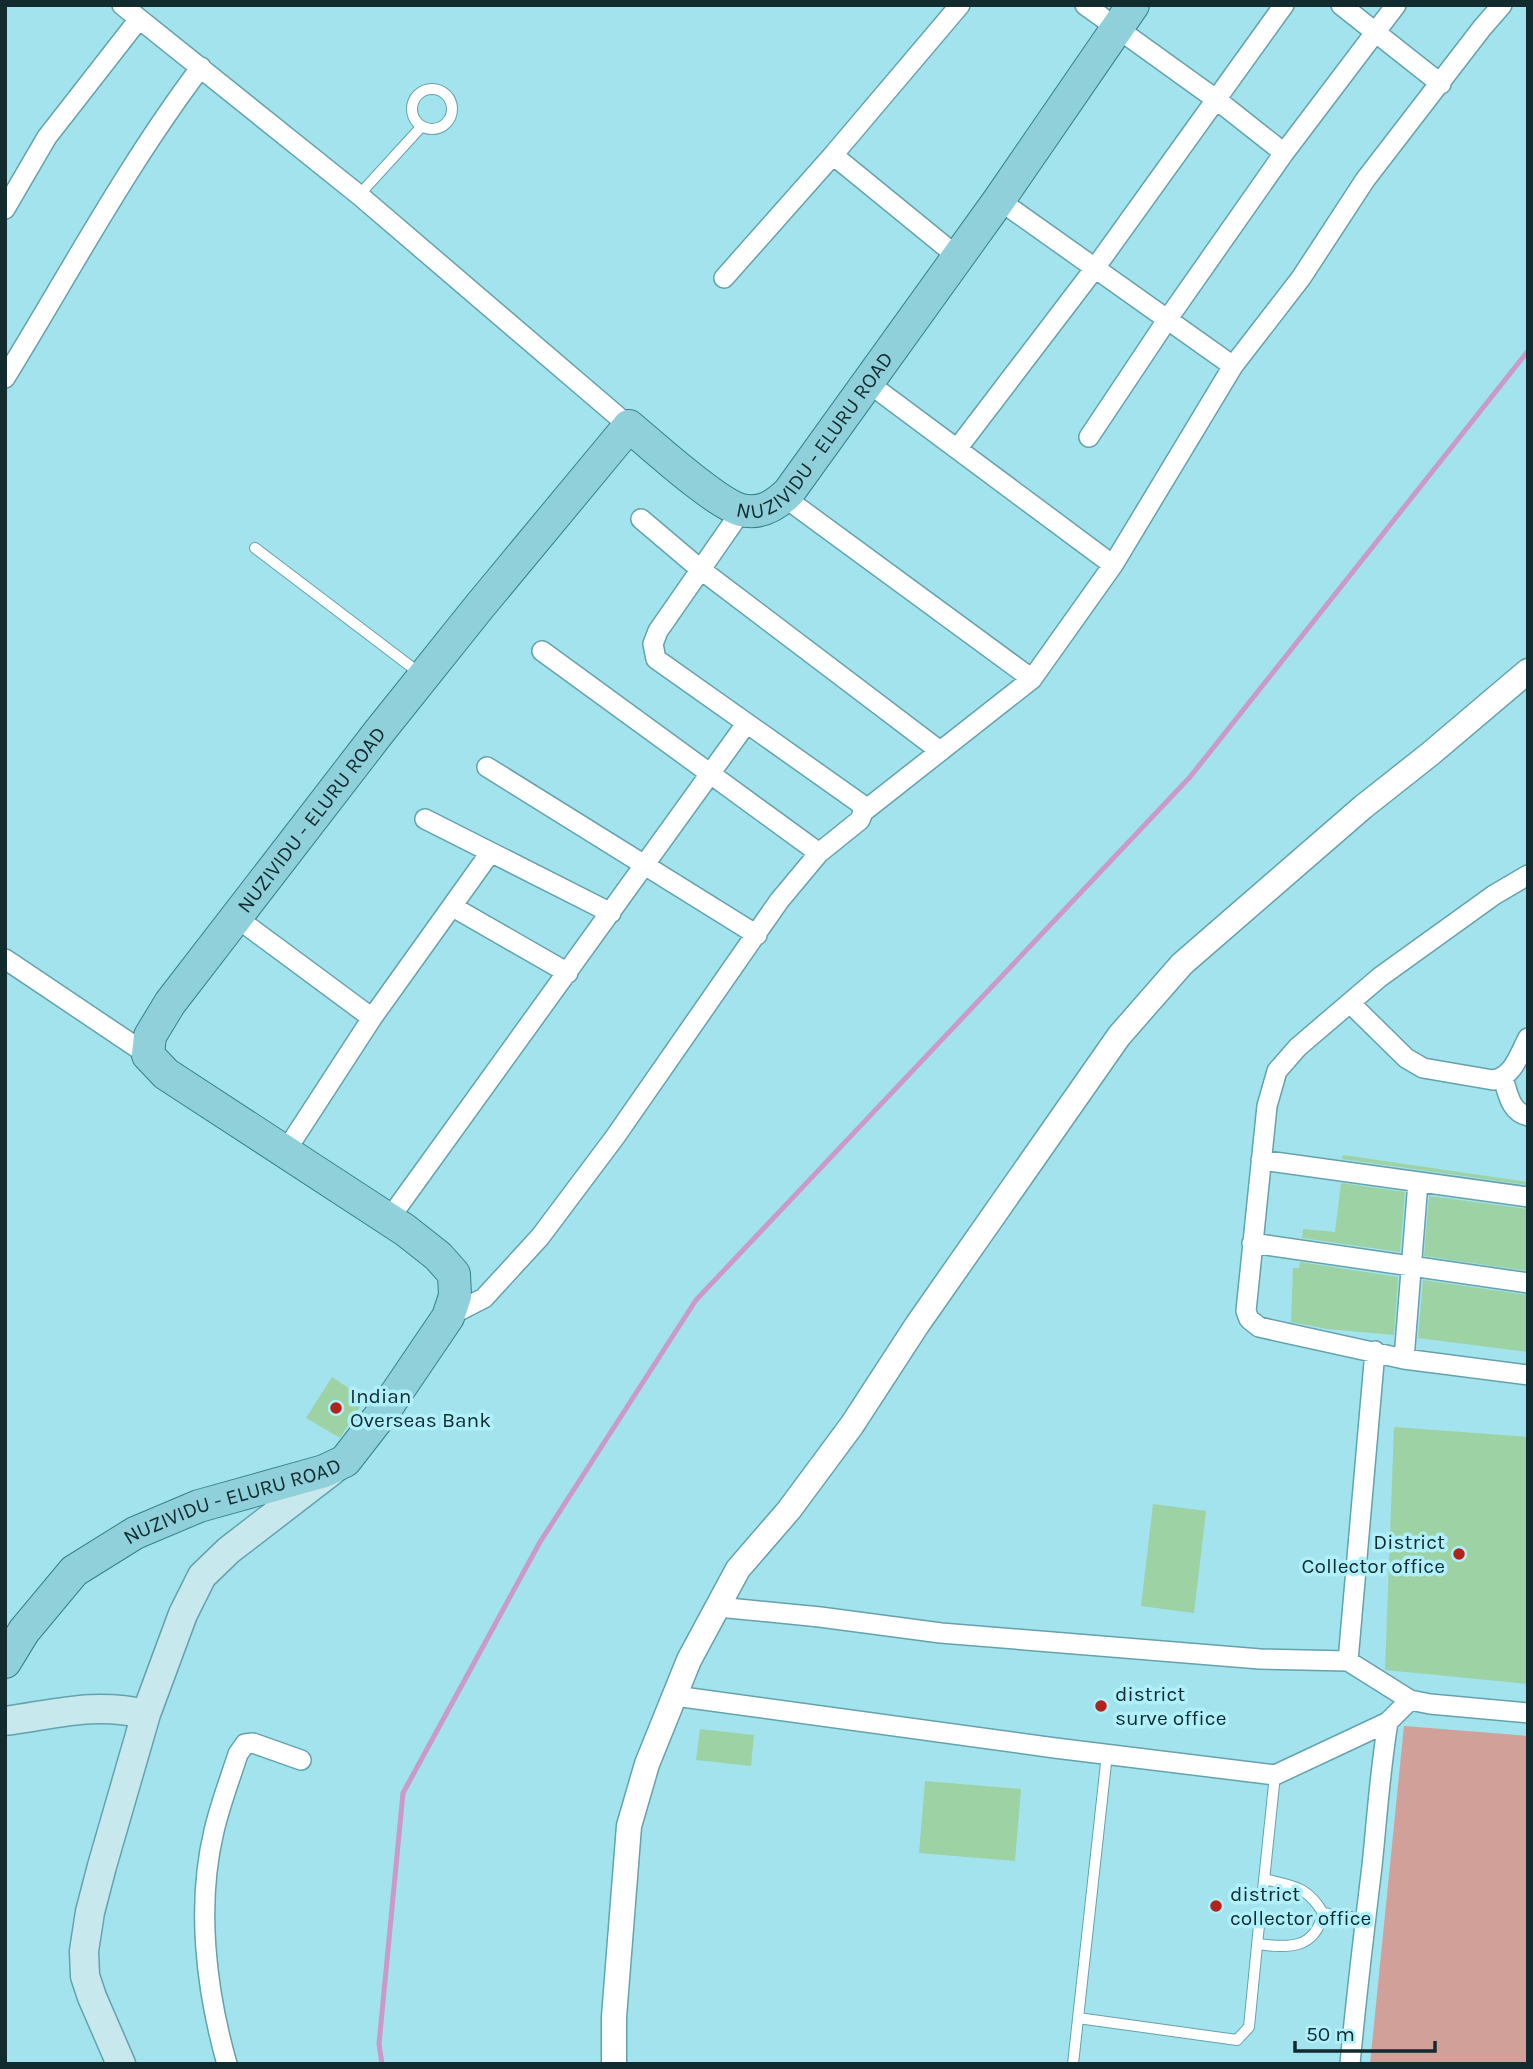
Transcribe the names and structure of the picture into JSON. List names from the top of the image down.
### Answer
{
  "streets": {
    "main road": ["NUZIVIDU - ELURU ROAD"]
  },
  "places": [
    "Indian Overseas Bank",
    "District Collector office",
    "district surve office",
    "district collector office"
  ],
  "scale_bar": "50 m"
}
